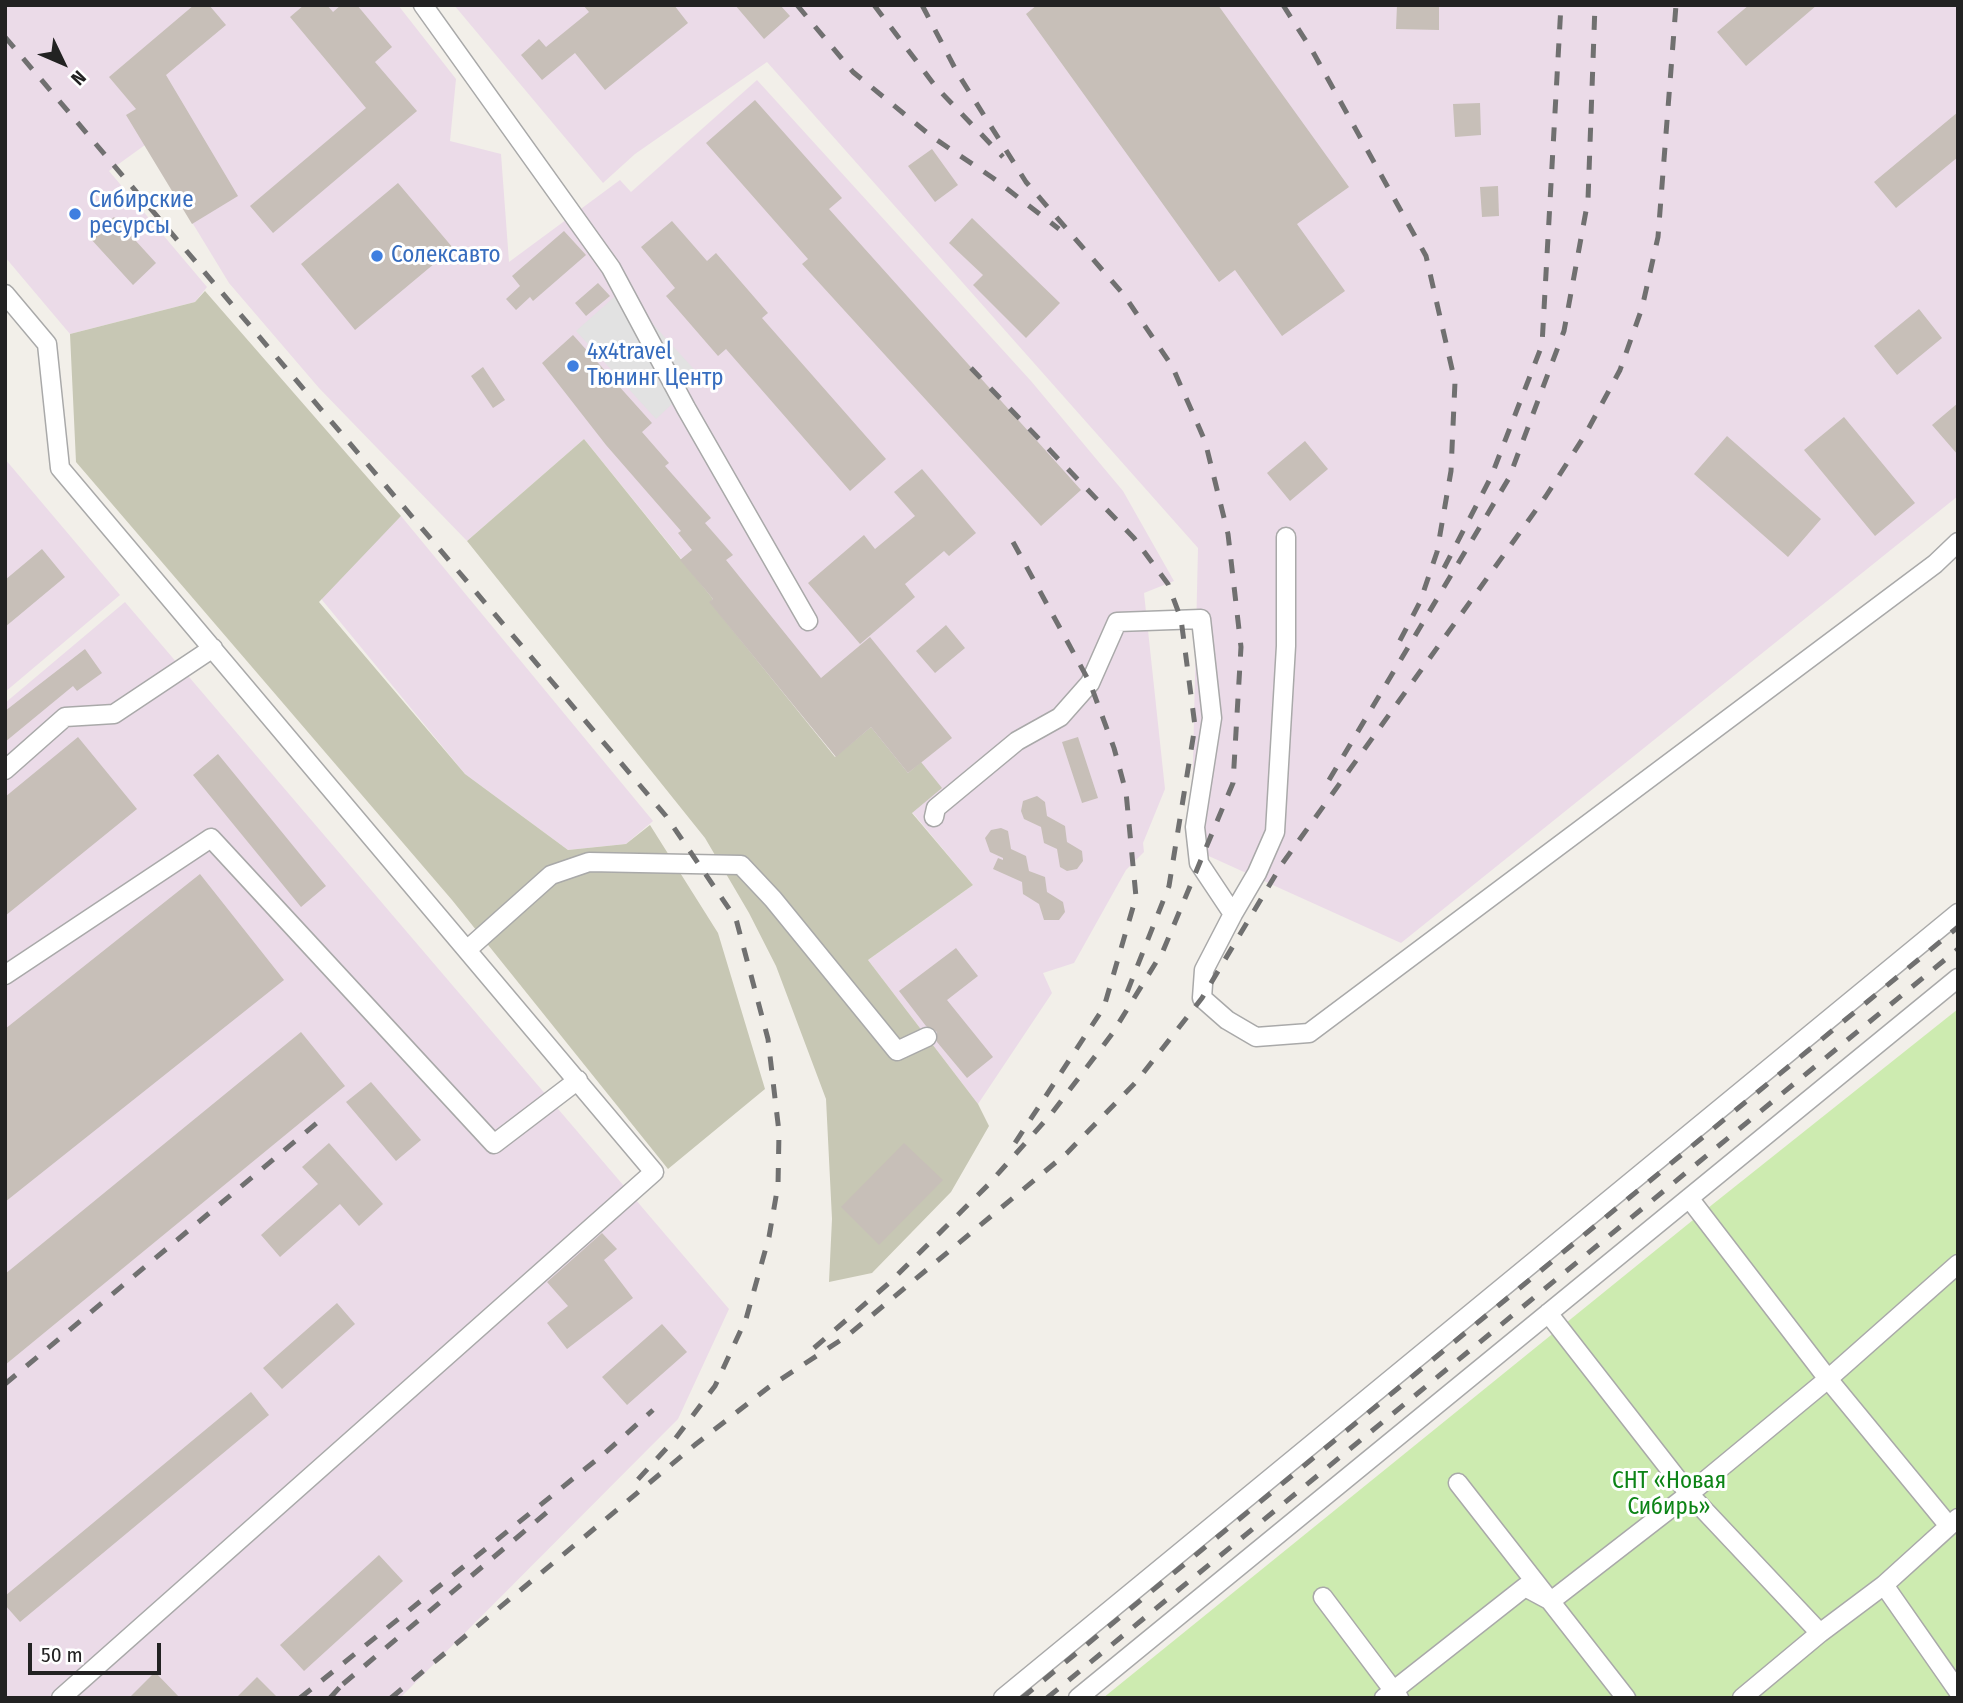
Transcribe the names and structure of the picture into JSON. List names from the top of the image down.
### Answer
{
  "parks": ["СНТ «Новая Сибирь»"],
  "places": ["Сибирские ресурсы", "Солексавто", "4x4travel Тюнинг Центр"],
  "scale_bar": "50 m",
  "north": "bottom right"
}
